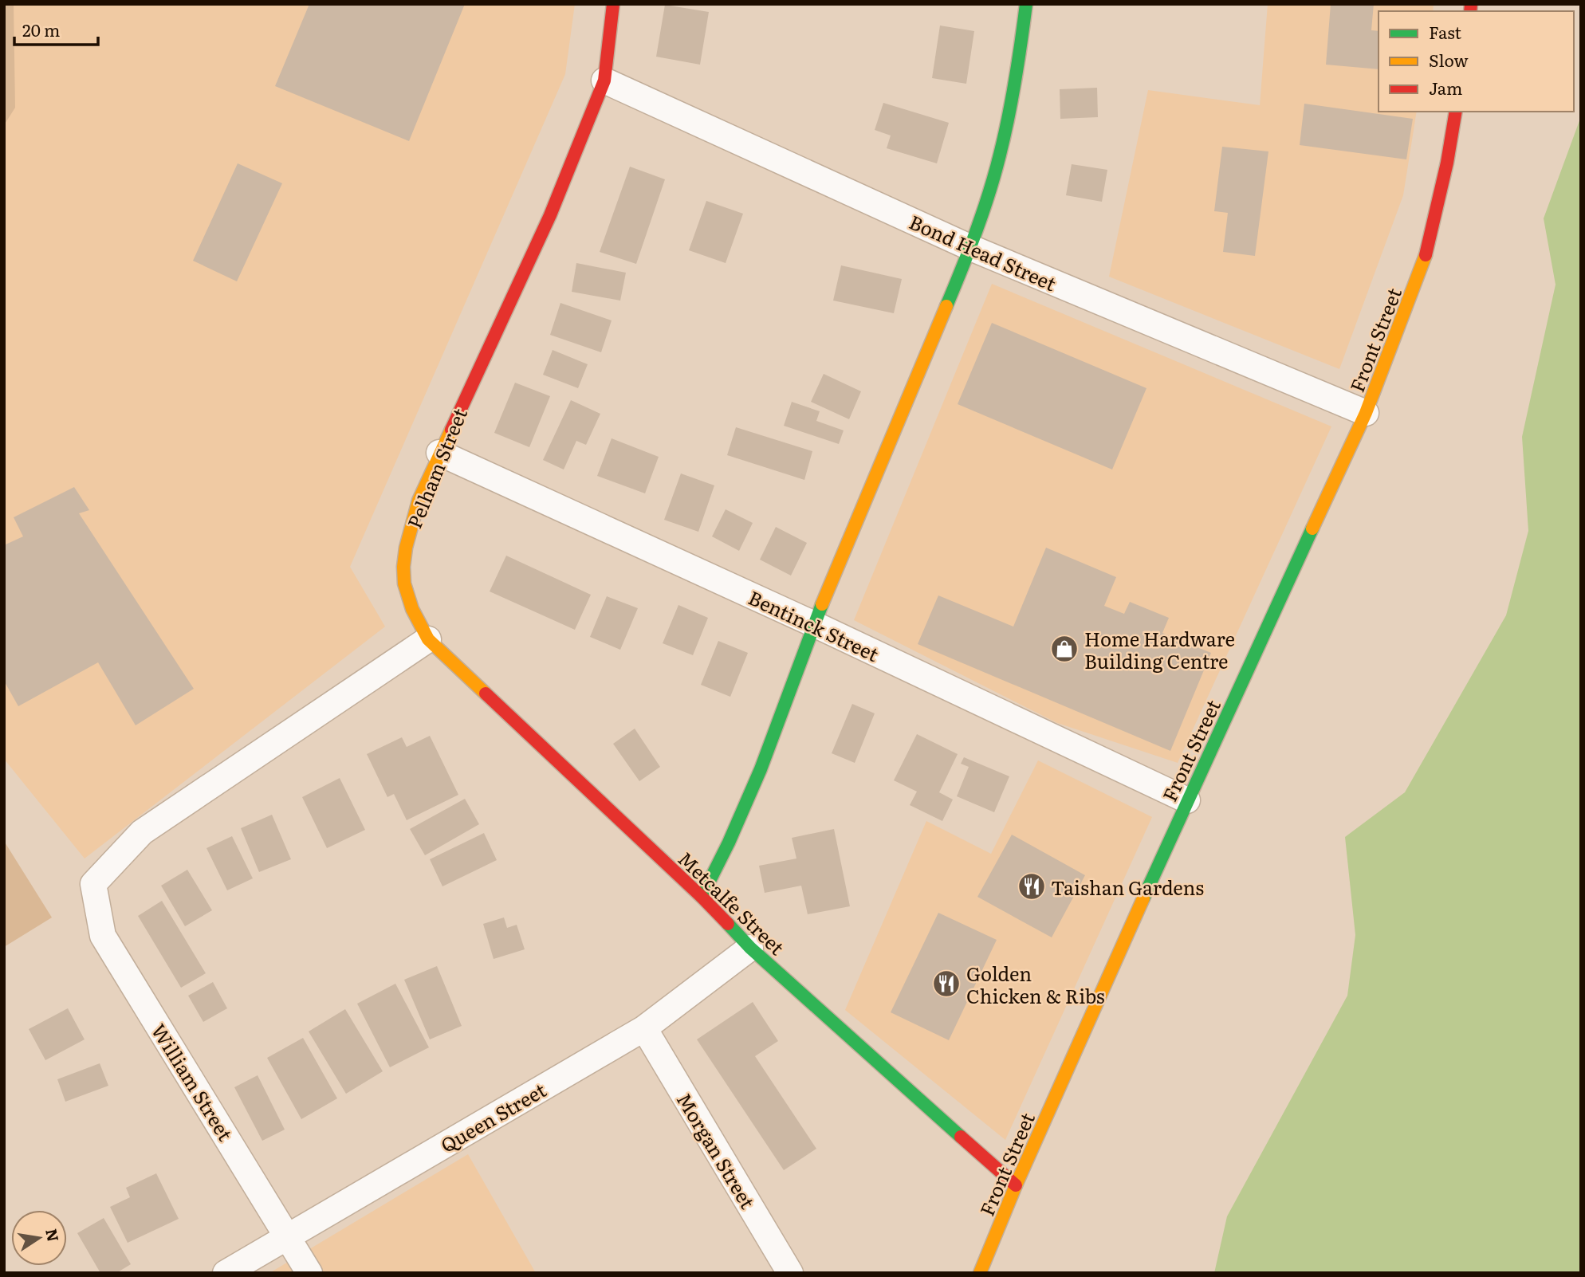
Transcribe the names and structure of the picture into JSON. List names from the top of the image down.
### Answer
{
  "streets": {
    "street": [
      "Bond Head Street",
      "Front Street",
      "Pelham Street",
      "Bentinck Street",
      "Metcalfe Street",
      "William Street",
      "Queen Street",
      "Morgan Street"
    ]
  },
  "crossings": [
    ["Bond Head Street", "Front Street"],
    ["Bond Head Street", "Pelham Street"],
    ["Front Street", "Bentinck Street"],
    ["Front Street", "Metcalfe Street"],
    ["Pelham Street", "Bentinck Street"],
    ["Pelham Street", "Metcalfe Street"],
    ["Pelham Street", "William Street"],
    ["Metcalfe Street", "William Street"],
    ["Metcalfe Street", "Queen Street"],
    ["William Street", "Queen Street"],
    ["Queen Street", "Morgan Street"]
  ],
  "places": {
    "shop": ["Home Hardware Building Centre"],
    "restaurant": ["Taishan Gardens", "Golden Chicken & Ribs"]
  },
  "legend": ["Fast", "Slow", "Jam"],
  "scale_bar": "20 m",
  "north": "right"
}
